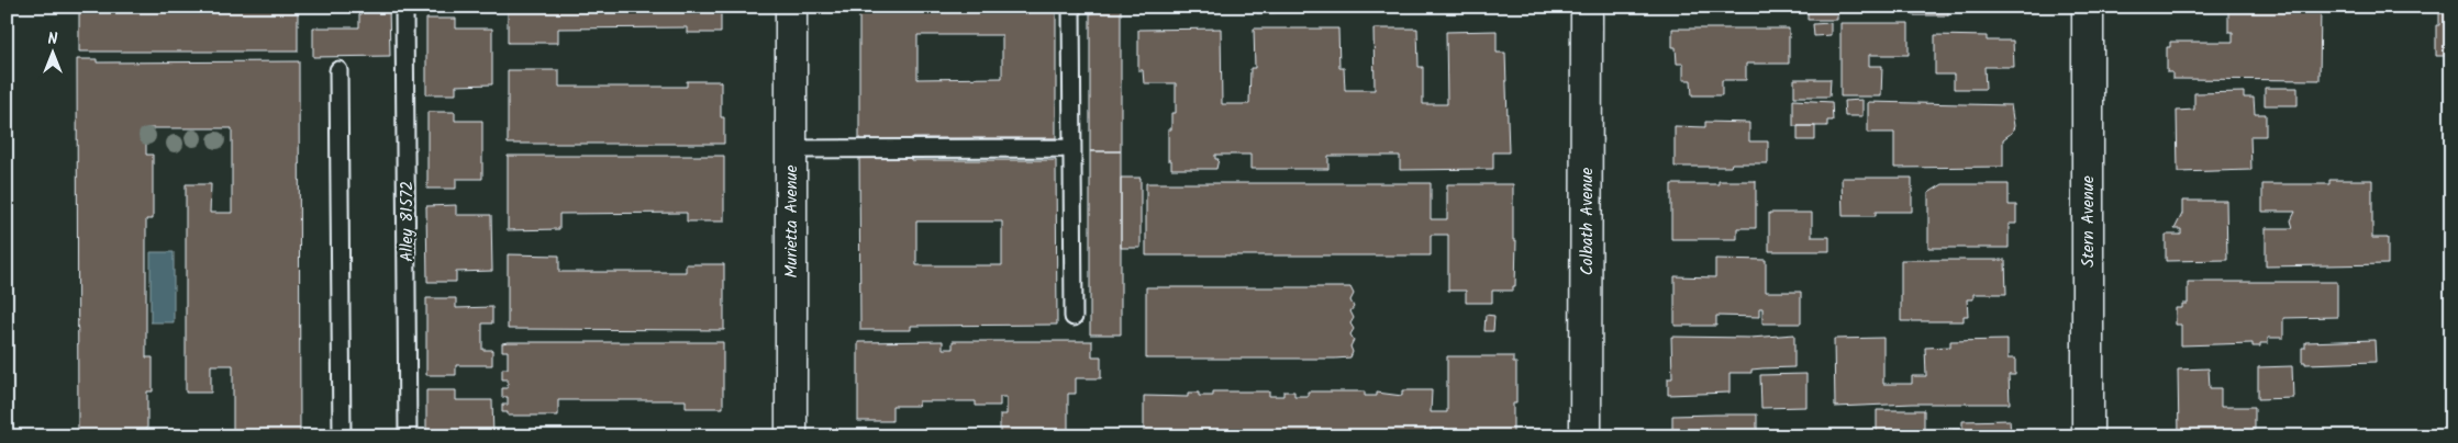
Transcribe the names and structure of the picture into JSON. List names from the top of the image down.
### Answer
{
  "streets": {
    "street": ["Murietta Avenue", "Colbath Avenue", "Stern Avenue"],
    "lane": ["Alley 81572"]
  },
  "north": "top"
}
